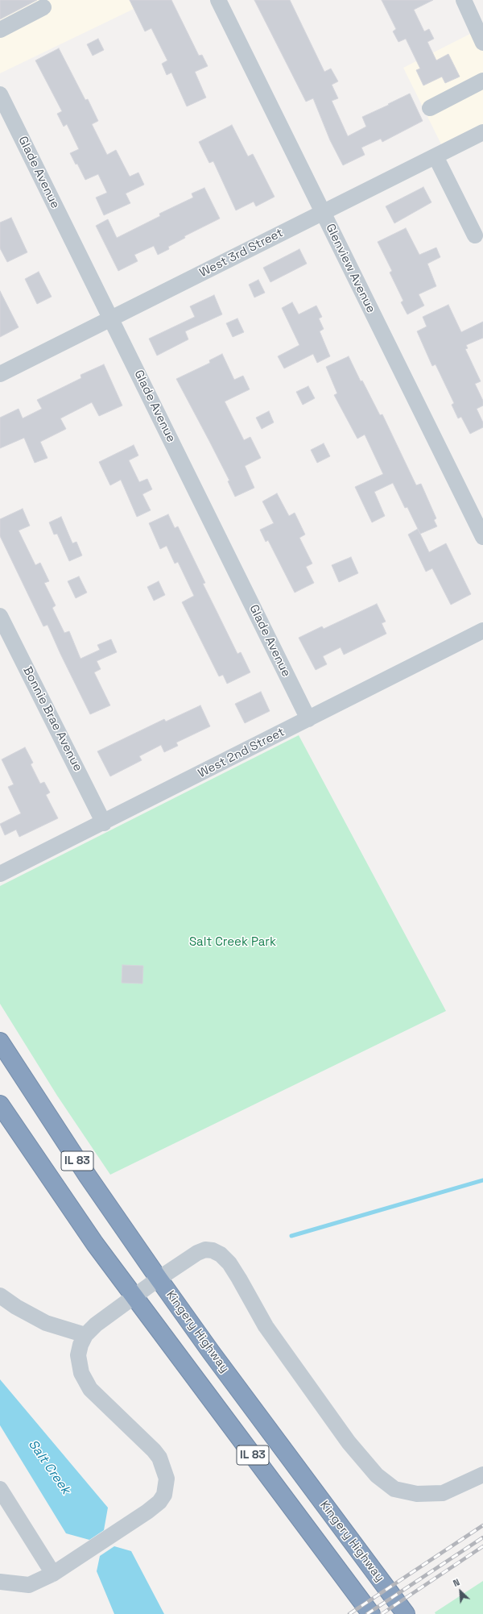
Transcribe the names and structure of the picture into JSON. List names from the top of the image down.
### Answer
{
  "streets": {
    "highway": ["IL 83", "Kingery Highway"],
    "street": [
      "Glade Avenue",
      "West 3rd Street",
      "Glenview Avenue",
      "Bonnie Brae Avenue",
      "West 2nd Street"
    ]
  },
  "crossings": [
    ["Glade Avenue", "West 3rd Street"],
    ["Glade Avenue", "West 2nd Street"],
    ["West 3rd Street", "Glenview Avenue"],
    ["Bonnie Brae Avenue", "West 2nd Street"]
  ],
  "water": ["Salt Creek"],
  "parks": ["Salt Creek Park"],
  "north": "top left"
}
